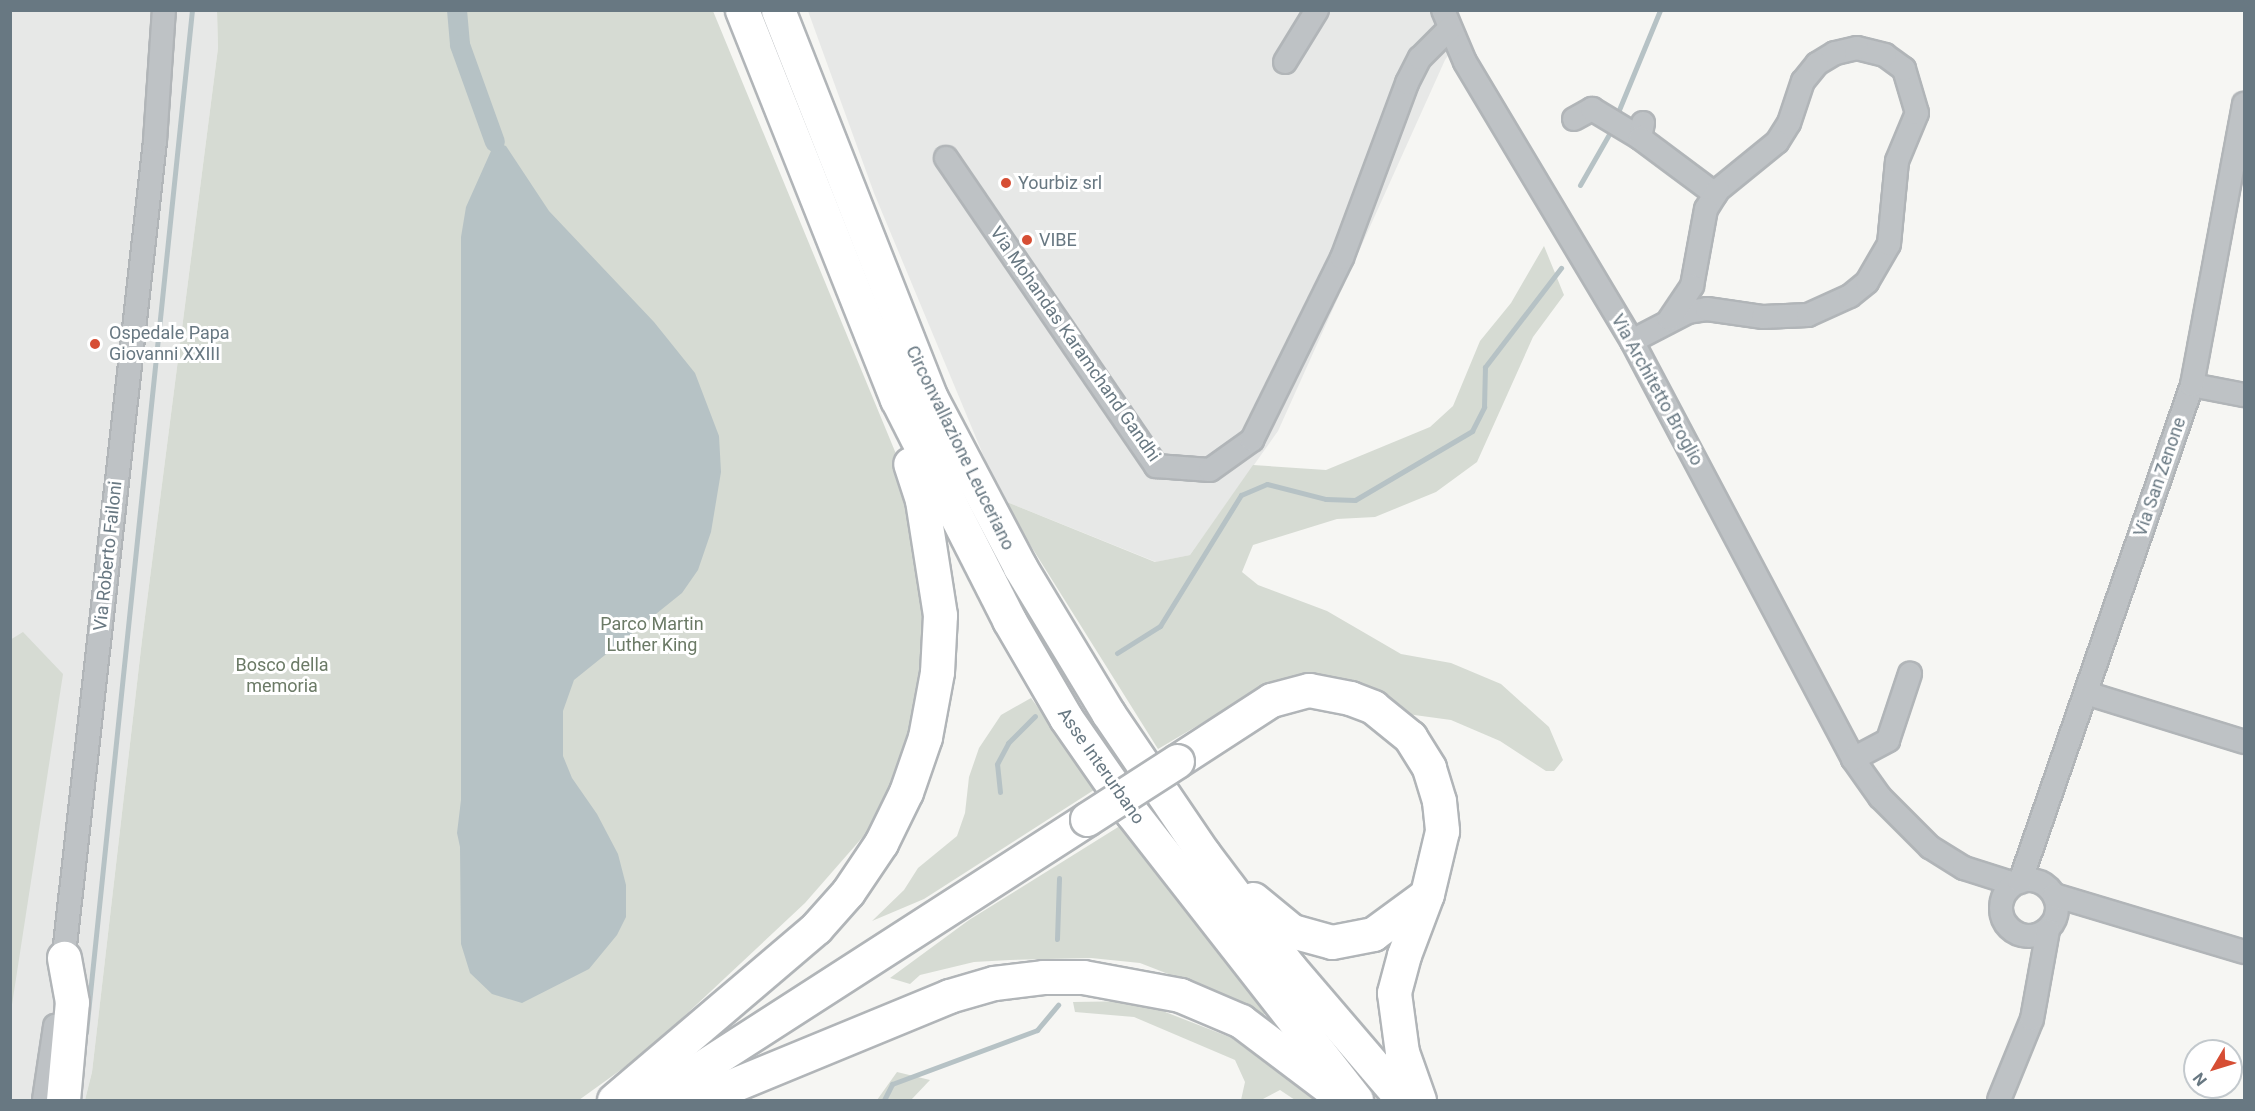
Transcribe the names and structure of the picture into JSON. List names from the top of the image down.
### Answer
{
  "streets": {
    "highway": ["Circonvallazione Leuceriano", "Asse Interurbano"],
    "street": [
      "Via Mohandas Karamchand Gandhi",
      "Via Architetto Broglio",
      "Via San Zenone",
      "Via Roberto Failoni"
    ]
  },
  "crossings": [
    ["Via Mohandas Karamchand Gandhi", "Via Architetto Broglio"],
    ["Via Architetto Broglio", "Via San Zenone"],
    ["Circonvallazione Leuceriano", "Asse Interurbano"]
  ],
  "parks": ["Parco Martin Luther King", "Bosco della memoria"],
  "places": ["Yourbiz srl", "VIBE", "Ospedale Papa Giovanni XXIII"],
  "north": "bottom left"
}
